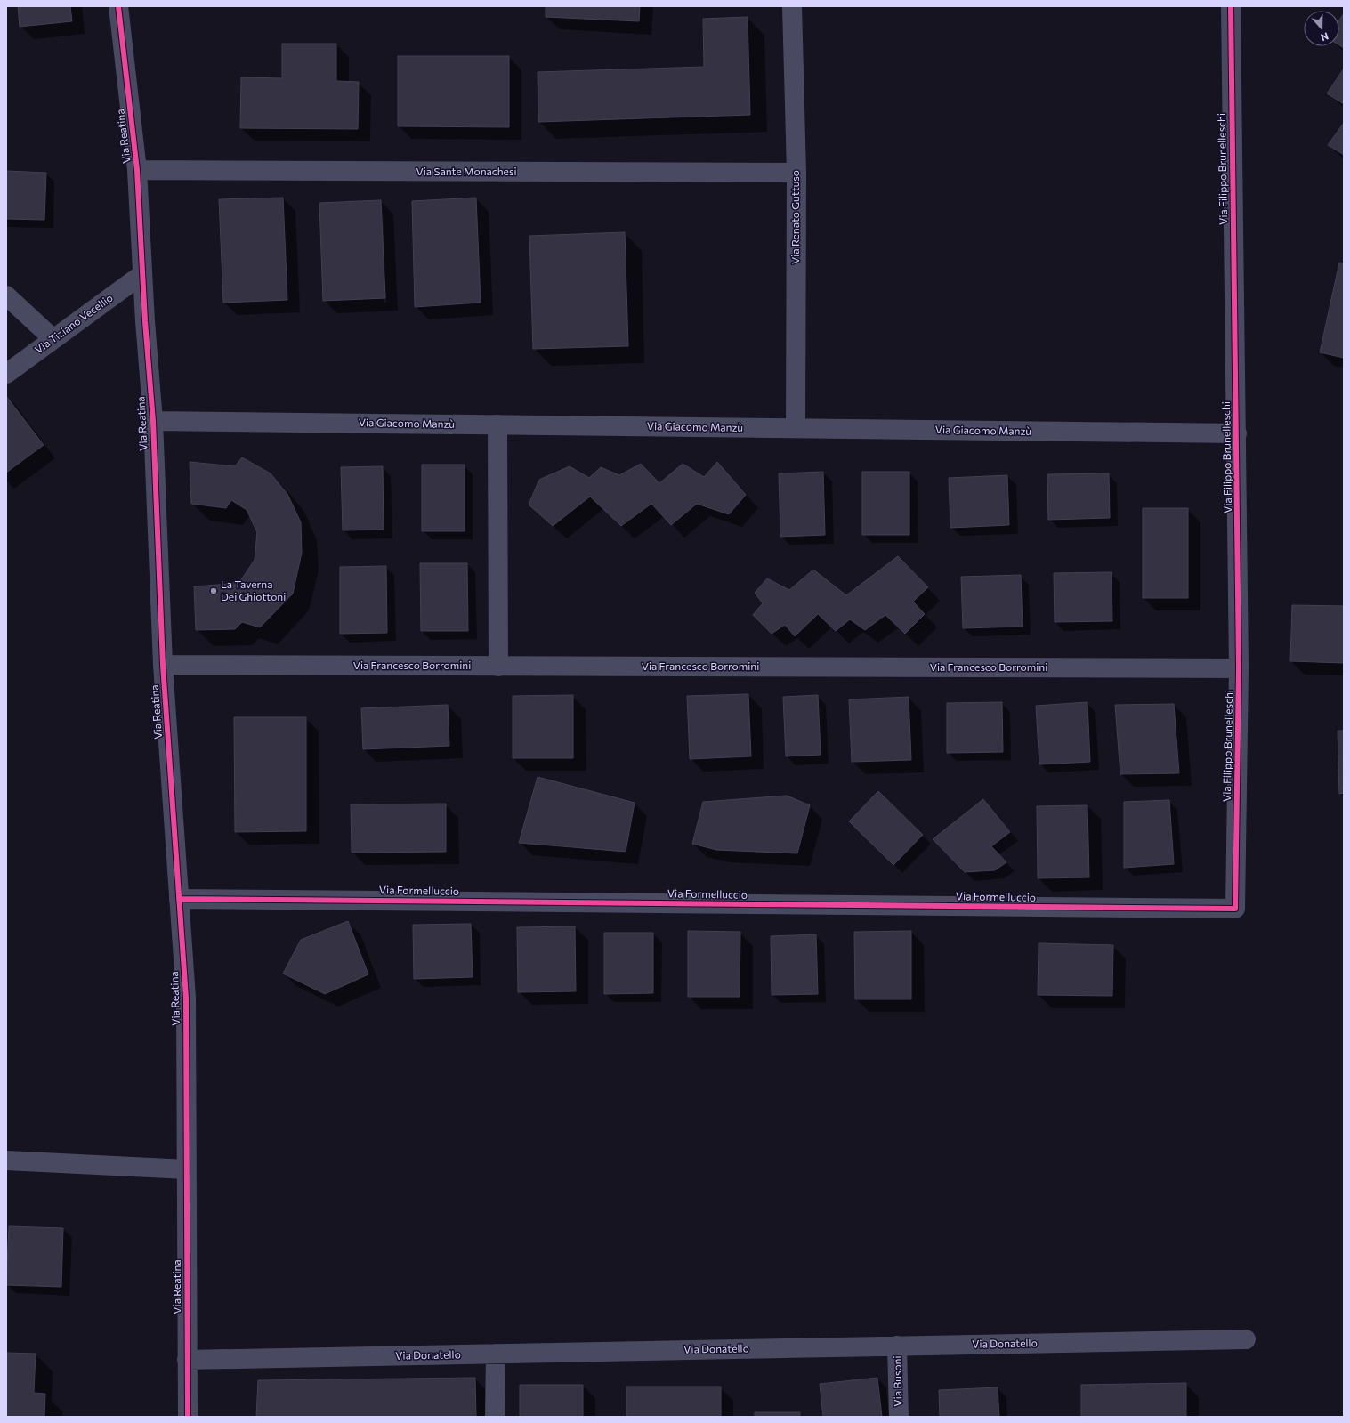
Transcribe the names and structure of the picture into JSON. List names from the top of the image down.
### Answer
{
  "streets": {
    "street": [
      "Via Reatina",
      "Via Filippo Brunelleschi",
      "Via Sante Monachesi",
      "Via Renato Guttuso",
      "Via Tiziano Vecellio",
      "Via Giacomo Manzù",
      "Via Francesco Borromini",
      "Via Formelluccio",
      "Via Donatello",
      "Via Busoni"
    ]
  },
  "crossings": [
    ["Via Reatina", "Via Sante Monachesi"],
    ["Via Reatina", "Via Tiziano Vecellio"],
    ["Via Reatina", "Via Giacomo Manzù"],
    ["Via Reatina", "Via Francesco Borromini"],
    ["Via Reatina", "Via Formelluccio"],
    ["Via Reatina", "Via Donatello"],
    ["Via Filippo Brunelleschi", "Via Giacomo Manzù"],
    ["Via Filippo Brunelleschi", "Via Francesco Borromini"],
    ["Via Filippo Brunelleschi", "Via Formelluccio"],
    ["Via Sante Monachesi", "Via Renato Guttuso"],
    ["Via Renato Guttuso", "Via Giacomo Manzù"],
    ["Via Donatello", "Via Busoni"]
  ],
  "places": ["La Taverna Dei Ghiottoni"],
  "north": "bottom"
}
